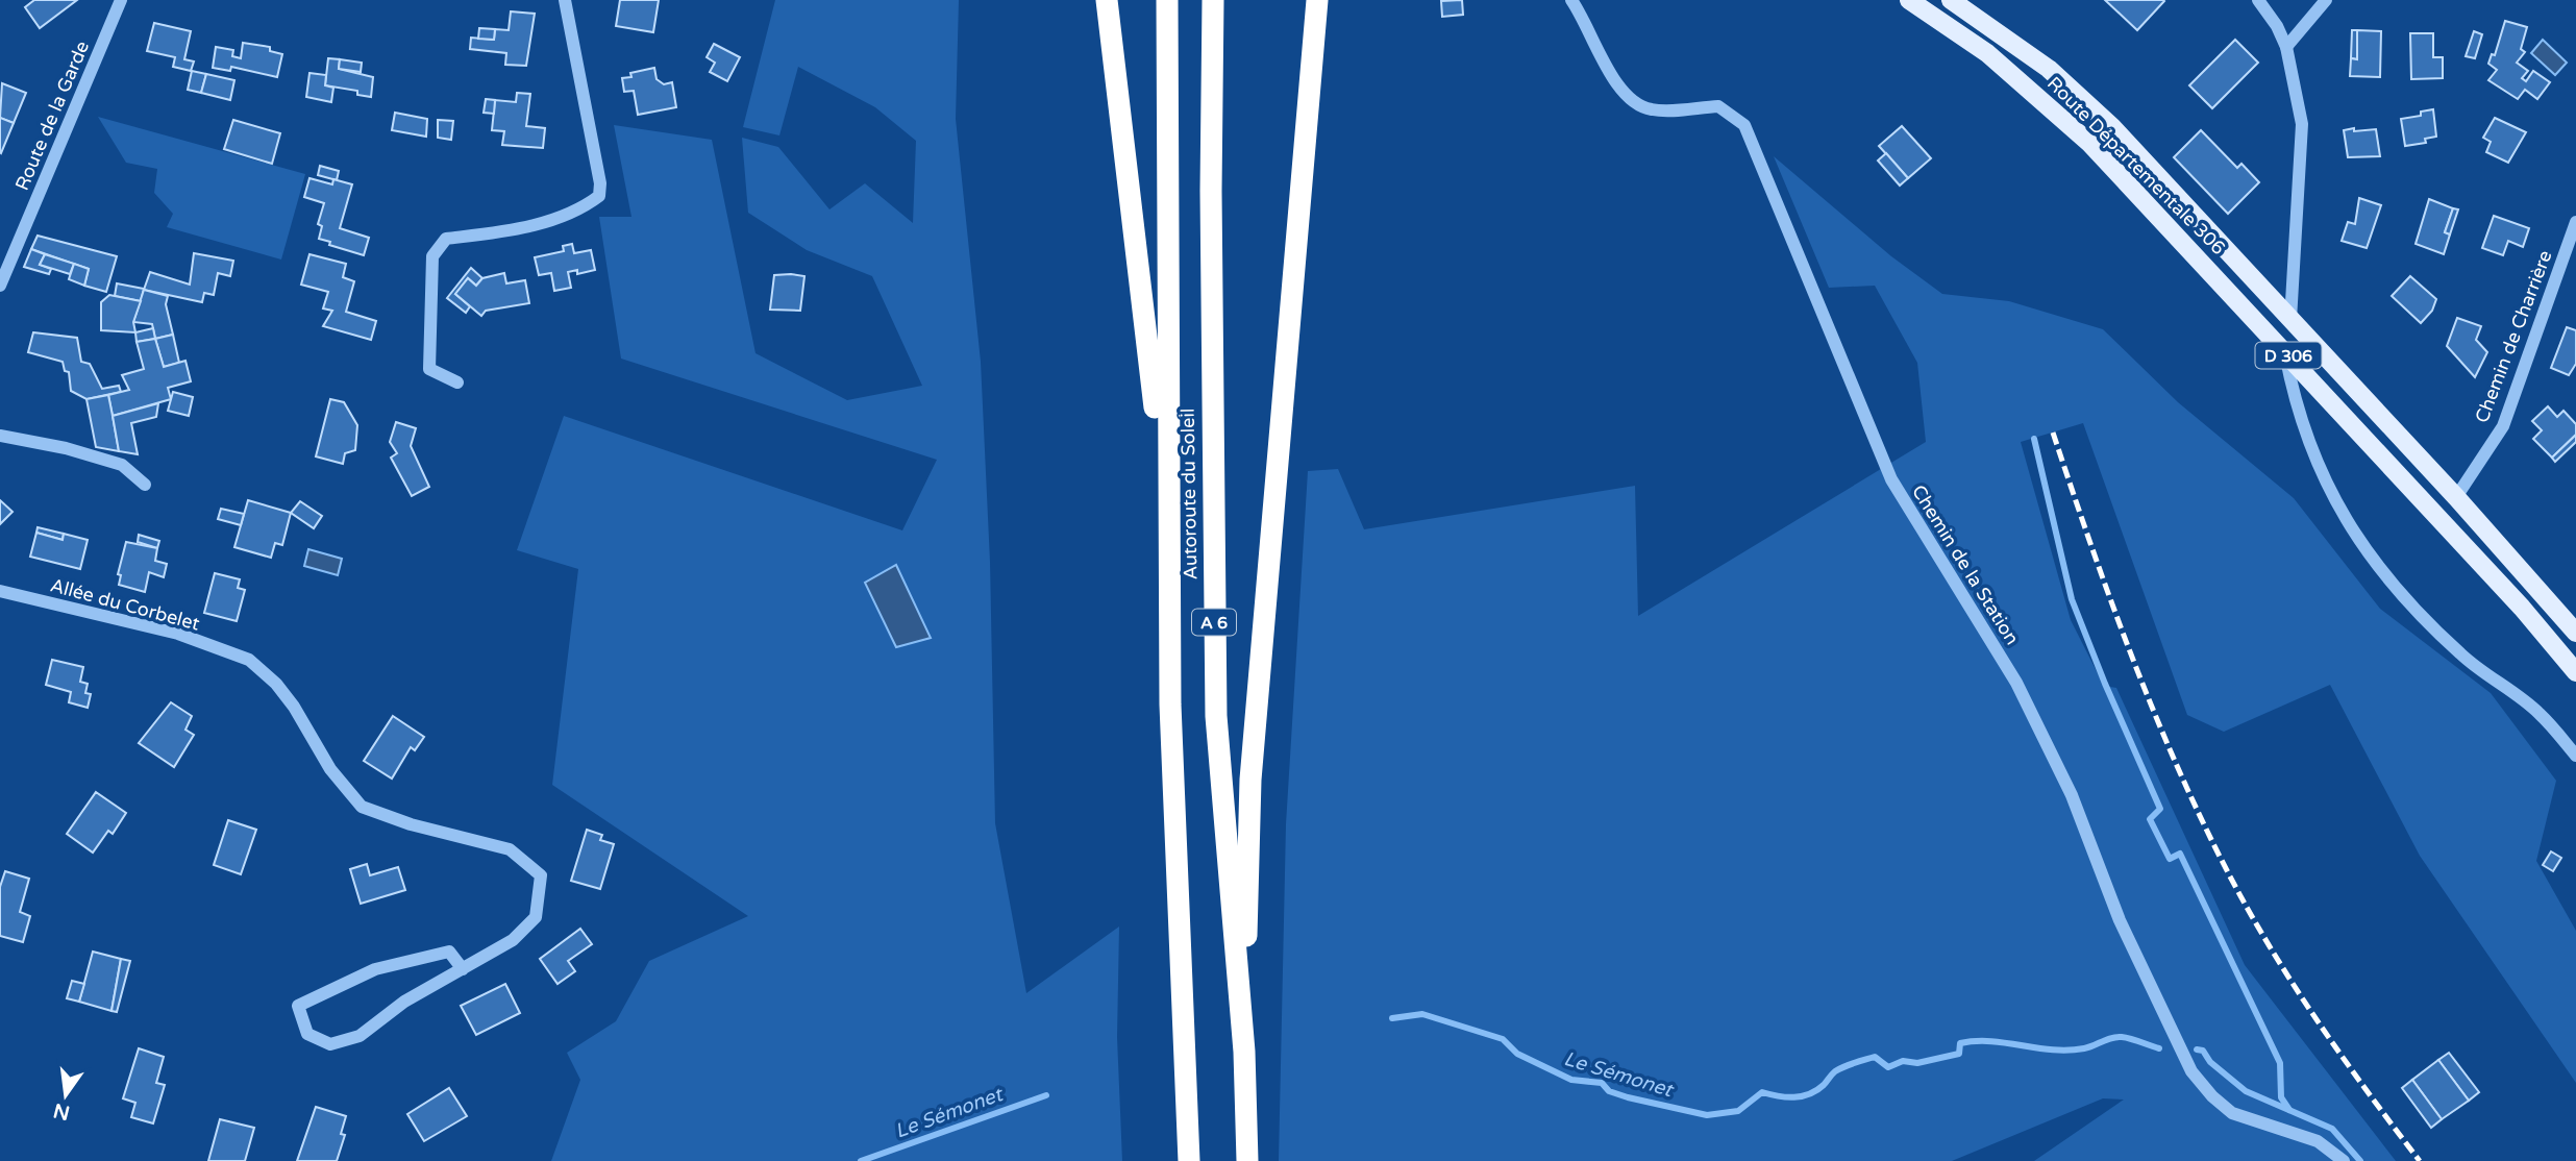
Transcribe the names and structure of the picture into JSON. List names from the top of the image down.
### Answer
{
  "streets": {
    "highway": ["Autoroute du Soleil", "A 6"],
    "main road": ["Route Départementale 306", "D 306"],
    "street": [
      "Route de la Garde",
      "Chemin de Charrière",
      "Chemin de la Station",
      "Allée du Corbelet"
    ]
  },
  "crossings": [
    ["Route Départementale 306", "Chemin de Charrière"]
  ],
  "water": ["Le Sémonet"],
  "north": "bottom"
}
